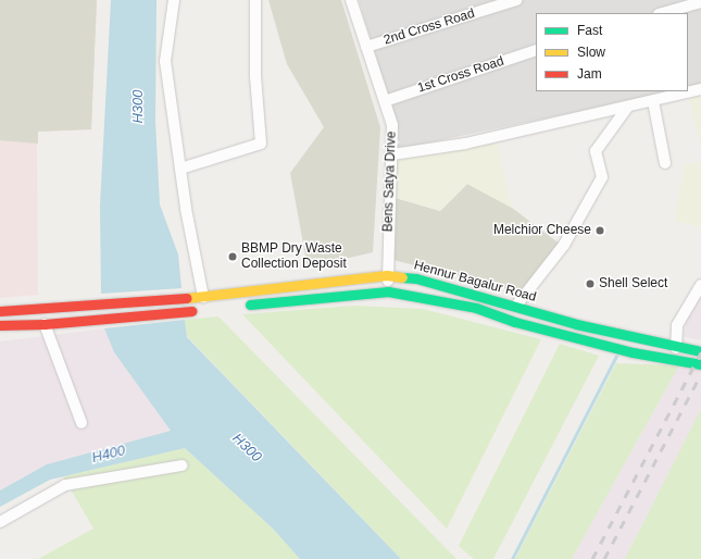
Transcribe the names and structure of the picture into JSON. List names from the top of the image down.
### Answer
{
  "streets": {
    "main road": ["Hennur Bagalur Road"],
    "street": ["2nd Cross Road", "1st Cross Road", "Bens Satya Drive"]
  },
  "crossings": [
    ["2nd Cross Road", "Bens Satya Drive"],
    ["1st Cross Road", "Bens Satya Drive"],
    ["Bens Satya Drive", "Hennur Bagalur Road"]
  ],
  "water": ["H300", "H400"],
  "places": ["Melchior Cheese", "BBMP Dry Waste Collection Deposit", "Shell Select"],
  "legend": ["Fast", "Slow", "Jam"]
}
